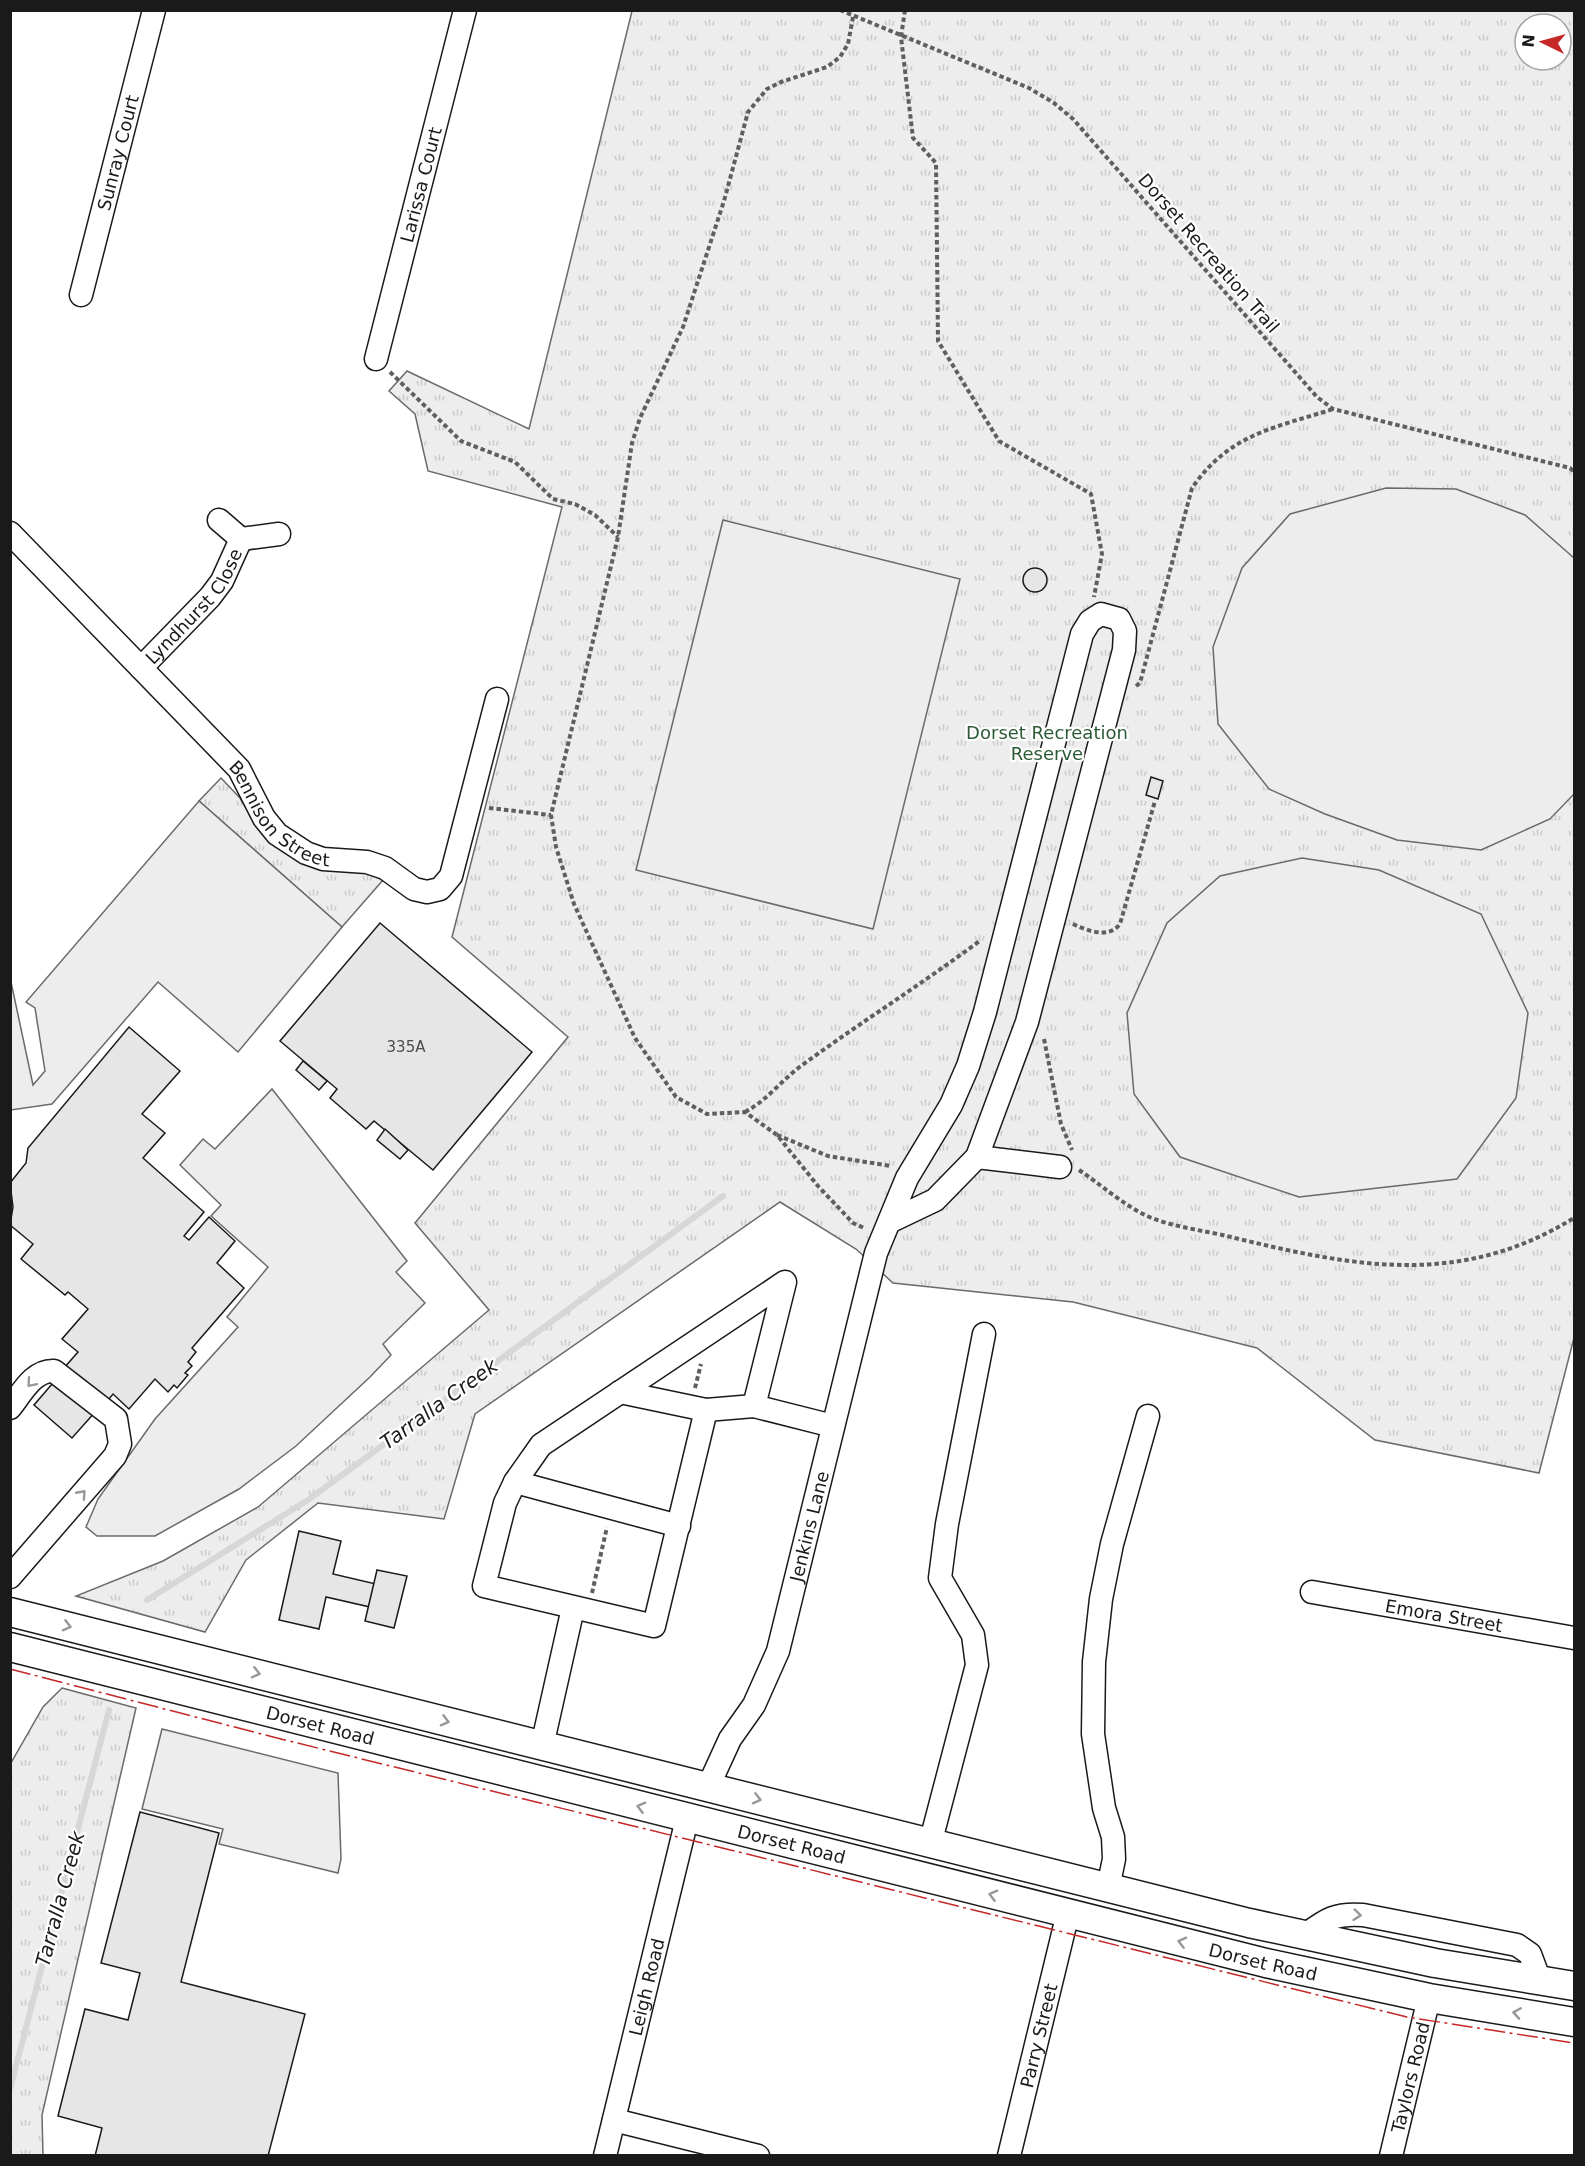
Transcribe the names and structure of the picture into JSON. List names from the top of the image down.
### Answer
{
  "streets": {
    "main road": ["Dorset Road"],
    "street": [
      "Sunray Court",
      "Larissa Court",
      "Lyndhurst Close",
      "Bennison Street",
      "Jenkins Lane",
      "Emora Street",
      "Leigh Road",
      "Parry Street",
      "Taylors Road"
    ],
    "path": ["Dorset Recreation Trail"]
  },
  "crossings": [
    ["Lyndhurst Close", "Bennison Street"],
    ["Jenkins Lane", "Dorset Road"],
    ["Dorset Road", "Leigh Road"],
    ["Dorset Road", "Parry Street"],
    ["Dorset Road", "Taylors Road"]
  ],
  "water": ["Tarralla Creek"],
  "parks": ["Dorset Recreation Reserve"],
  "house_numbers": ["335A"],
  "north": "left"
}
